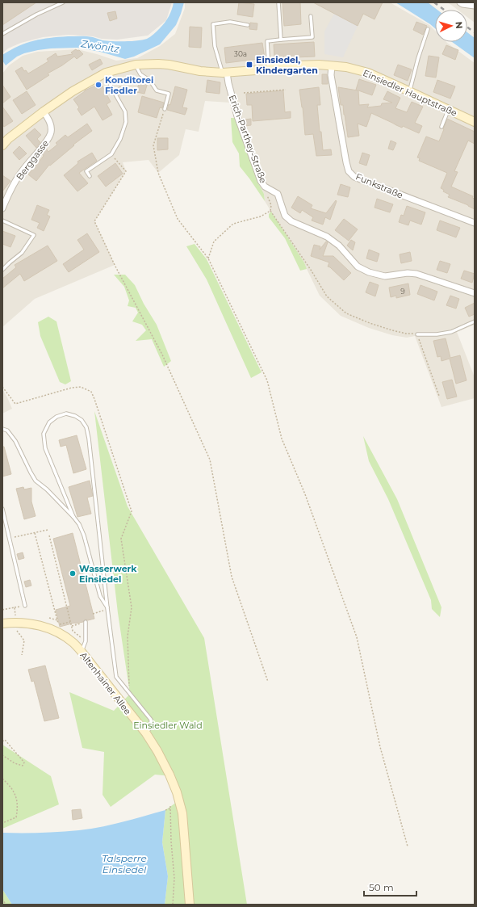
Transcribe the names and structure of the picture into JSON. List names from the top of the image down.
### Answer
{
  "streets": {
    "main road": ["Einsiedler Hauptstraße", "Altenhainer Allee"],
    "street": ["Erich-Parthey-Straße", "Berggasse", "Funkstraße"]
  },
  "crossings": [
    ["Einsiedler Hauptstraße", "Erich-Parthey-Straße"],
    ["Einsiedler Hauptstraße", "Berggasse"],
    ["Einsiedler Hauptstraße", "Funkstraße"]
  ],
  "water": ["Zwönitz", "Talsperre Einsiedel"],
  "parks": ["Einsiedler Wald"],
  "places": {
    "transit": ["Einsiedel, Kindergarten"],
    "other": ["Konditorei Fiedler", "Wasserwerk Einsiedel"]
  },
  "house_numbers": ["30a", "9"],
  "scale_bar": "50 m",
  "north": "right"
}
